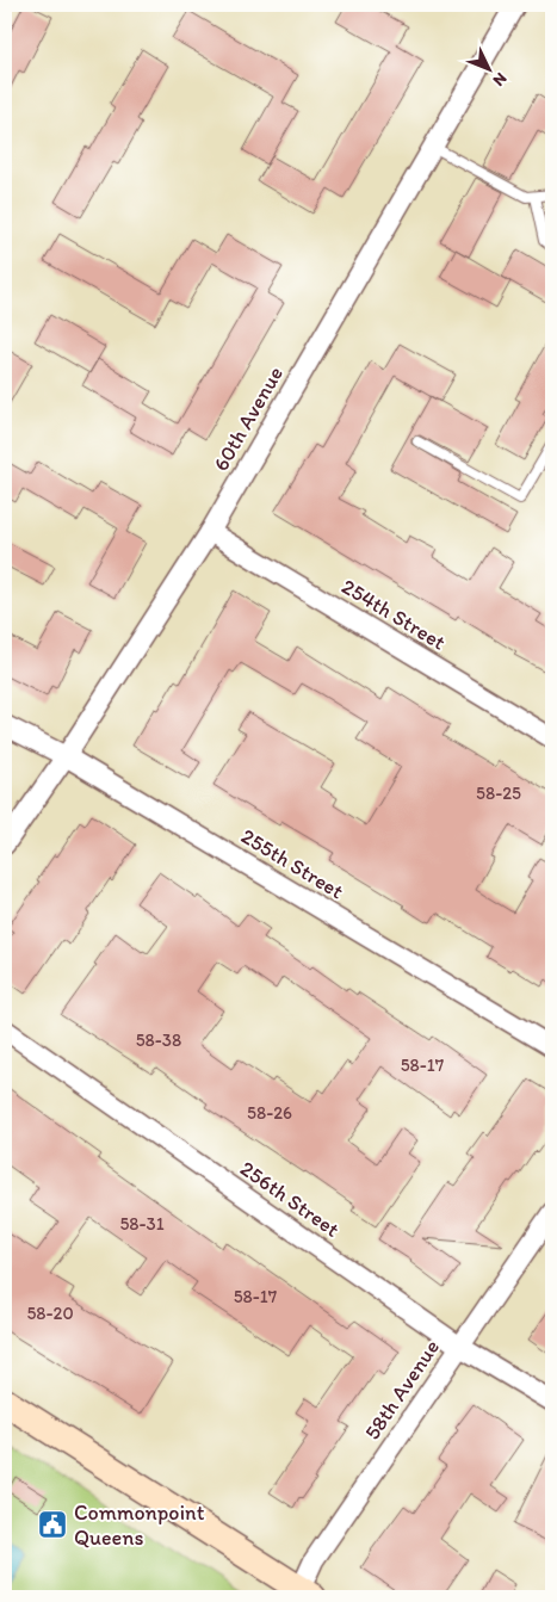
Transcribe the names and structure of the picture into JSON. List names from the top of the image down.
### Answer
{
  "streets": {
    "street": [
      "60th Avenue",
      "254th Street",
      "255th Street",
      "256th Street",
      "58th Avenue"
    ]
  },
  "crossings": [
    ["60th Avenue", "254th Street"],
    ["60th Avenue", "255th Street"],
    ["256th Street", "58th Avenue"]
  ],
  "places": {
    "public building": ["Commonpoint Queens"]
  },
  "house_numbers": [
    "58-25",
    "58-38",
    "58-17",
    "58-26",
    "58-31",
    "58-17",
    "58-20"
  ],
  "north": "bottom right"
}
